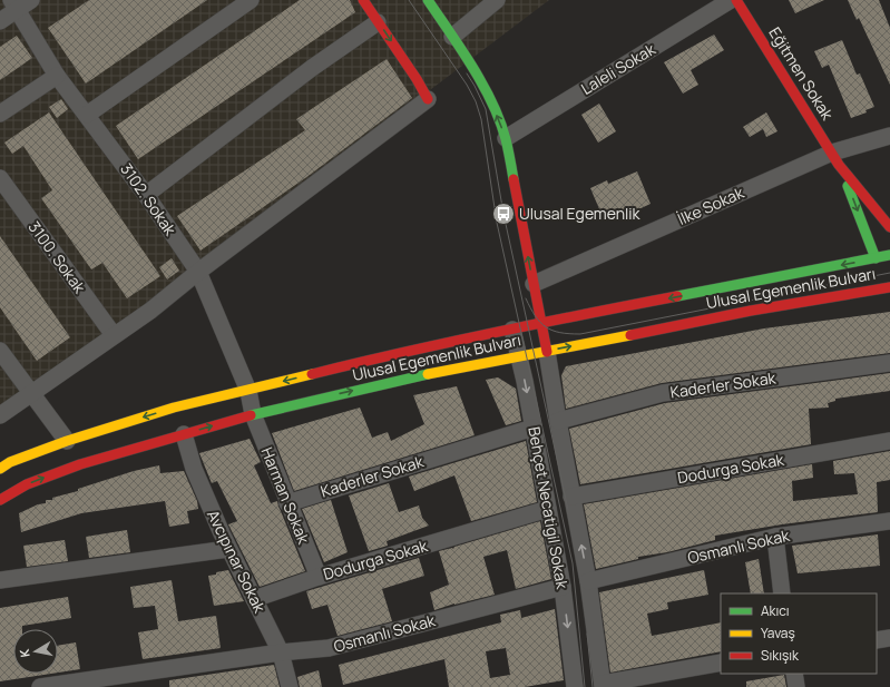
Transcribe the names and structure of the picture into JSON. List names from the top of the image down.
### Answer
{
  "streets": {
    "main road": ["Eğitmen Sokak", "Ulusal Egemenlik Bulvarı"],
    "street": [
      "Laleli Sokak",
      "3102. Sokak",
      "İlke Sokak",
      "3100. Sokak",
      "Kaderler Sokak",
      "Dodurga Sokak",
      "Harman Sokak",
      "Behçet Necatigil Sokak",
      "Osmanlı Sokak",
      "Avcıpınar Sokak"
    ]
  },
  "crossings": [
    ["Eğitmen Sokak", "İlke Sokak"],
    ["Eğitmen Sokak", "Ulusal Egemenlik Bulvarı"],
    ["3102. Sokak", "Ulusal Egemenlik Bulvarı"],
    ["3102. Sokak", "Harman Sokak"],
    ["Ulusal Egemenlik Bulvarı", "Harman Sokak"],
    ["Ulusal Egemenlik Bulvarı", "Behçet Necatigil Sokak"],
    ["Ulusal Egemenlik Bulvarı", "Avcıpınar Sokak"],
    ["Kaderler Sokak", "Harman Sokak"],
    ["Kaderler Sokak", "Behçet Necatigil Sokak"],
    ["Dodurga Sokak", "Harman Sokak"],
    ["Dodurga Sokak", "Behçet Necatigil Sokak"],
    ["Dodurga Sokak", "Avcıpınar Sokak"],
    ["Behçet Necatigil Sokak", "Osmanlı Sokak"],
    ["Osmanlı Sokak", "Avcıpınar Sokak"]
  ],
  "places": {
    "bus stop": ["Ulusal Egemenlik"]
  },
  "legend": ["Akıcı", "Yavaş", "Sıkışık"],
  "north": "left"
}
